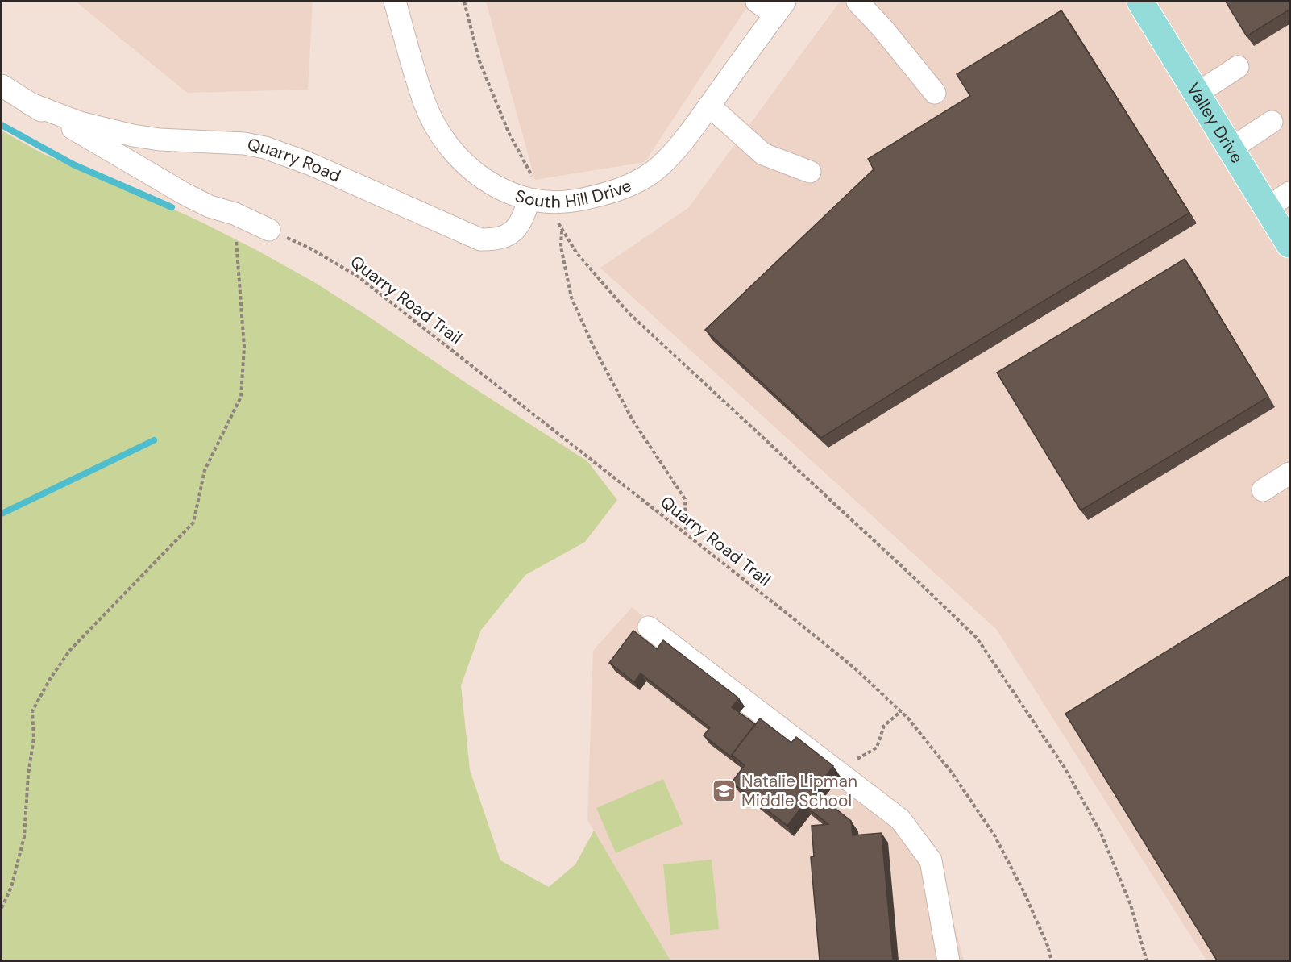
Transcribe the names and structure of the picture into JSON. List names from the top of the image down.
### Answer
{
  "streets": {
    "main road": ["Valley Drive"],
    "street": ["Quarry Road", "South Hill Drive"],
    "path": ["Quarry Road Trail"]
  },
  "crossings": [
    ["Quarry Road", "South Hill Drive"],
    ["Quarry Road", "Quarry Road Trail"]
  ],
  "places": {
    "school or university": ["Natalie Lipman Middle School"]
  }
}
